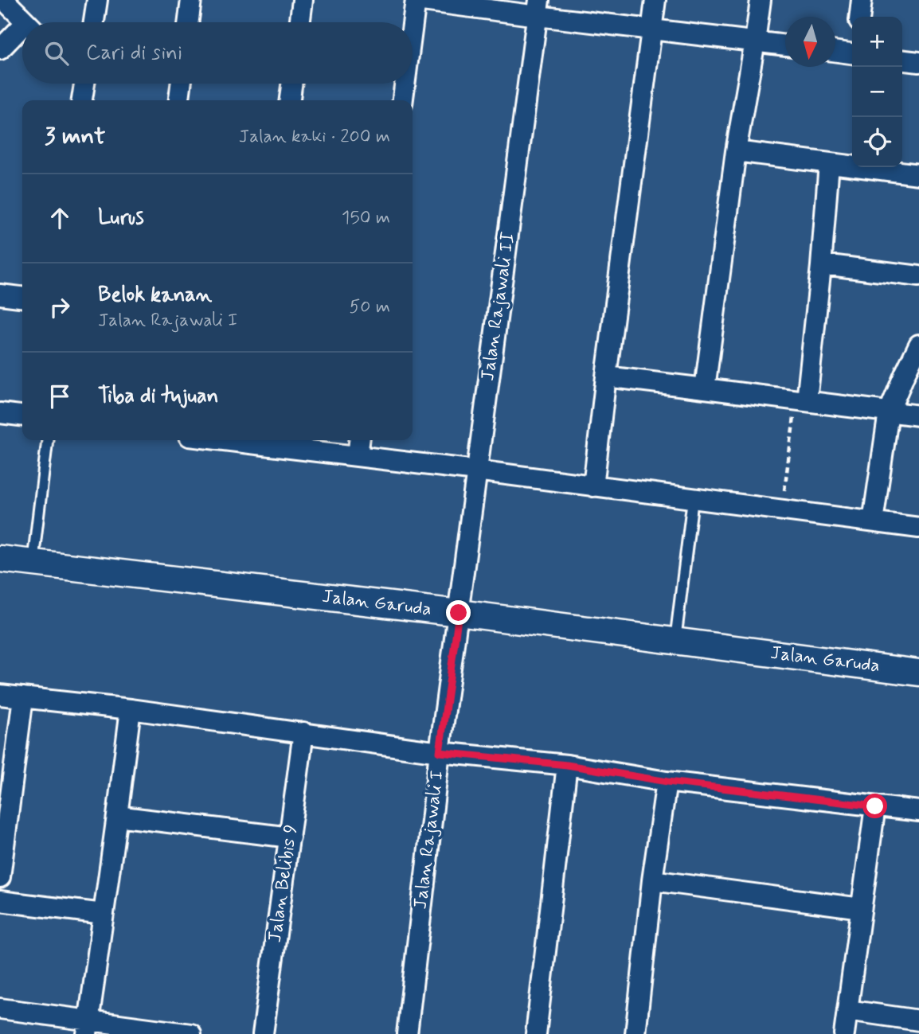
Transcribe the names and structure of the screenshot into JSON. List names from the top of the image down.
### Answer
{
  "streets": {
    "street": [
      "Jalan Rajawali II",
      "Jalan Garuda",
      "Jalan Rajawali I",
      "Jalan Belibis 9"
    ]
  },
  "crossings": [
    ["Jalan Rajawali II", "Jalan Garuda"],
    ["Jalan Rajawali II", "Jalan Rajawali I"],
    ["Jalan Garuda", "Jalan Rajawali I"]
  ],
  "north": "bottom",
  "page": {
    "map_buttons": ["+", "−"],
    "search": "Cari di sini",
    "heading": ["3 mnt", "Jalan kaki · 200 m"],
    "list": [
      ["Lurus", "150 m"],
      ["Belok kanan", "Jalan Rajawali I", "50 m"],
      "Tiba di tujuan"
    ]
  }
}
